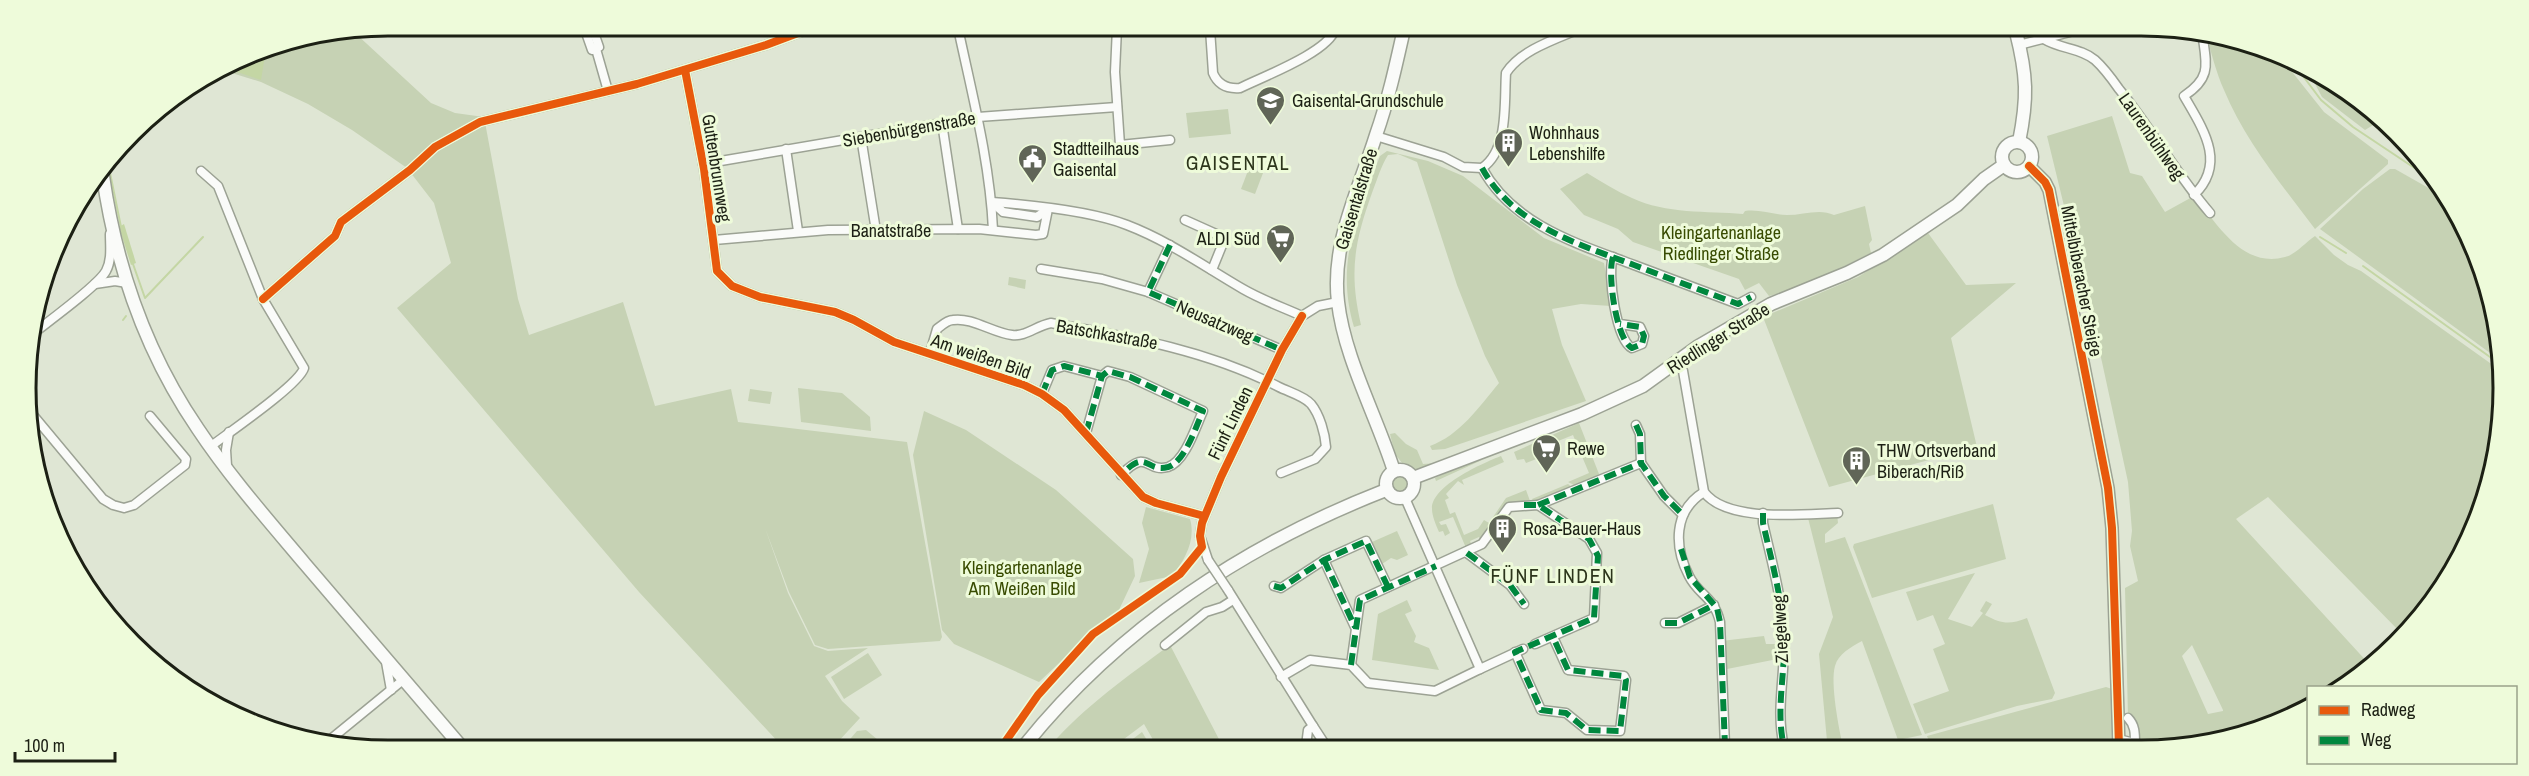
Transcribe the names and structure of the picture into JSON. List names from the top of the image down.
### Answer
{
  "streets": {
    "main road": ["Gaisentalstraße", "Riedlinger Straße"],
    "street": [
      "Siebenbürgenstraße",
      "Laurenbühlweg",
      "Guttenbrunnweg",
      "Banatstraße",
      "Mittelbiberacher Steige",
      "Neusatzweg",
      "Batschkastraße",
      "Am weißen Bild",
      "Fünf Linden",
      "Ziegelweg"
    ]
  },
  "crossings": [
    ["Siebenbürgenstraße", "Guttenbrunnweg"],
    ["Guttenbrunnweg", "Banatstraße"],
    ["Guttenbrunnweg", "Am weißen Bild"],
    ["Gaisentalstraße", "Riedlinger Straße"],
    ["Mittelbiberacher Steige", "Riedlinger Straße"],
    ["Neusatzweg", "Fünf Linden"],
    ["Batschkastraße", "Am weißen Bild"],
    ["Batschkastraße", "Fünf Linden"],
    ["Am weißen Bild", "Fünf Linden"]
  ],
  "districts": ["GAISENTAL", "FÜNF LINDEN"],
  "parks": ["Kleingartenanlage Riedlinger Straße", "Kleingartenanlage Am Weißen Bild"],
  "places": {
    "school or university": ["Gaisental-Grundschule"],
    "building": ["Wohnhaus Lebenshilfe", "THW Ortsverband Biberach/Riß", "Rosa-Bauer-Haus"],
    "public building": ["Stadtteilhaus Gaisental"],
    "supermarket": ["ALDI Süd", "Rewe"]
  },
  "legend": ["Radweg", "Weg"],
  "scale_bar": "100 m"
}
